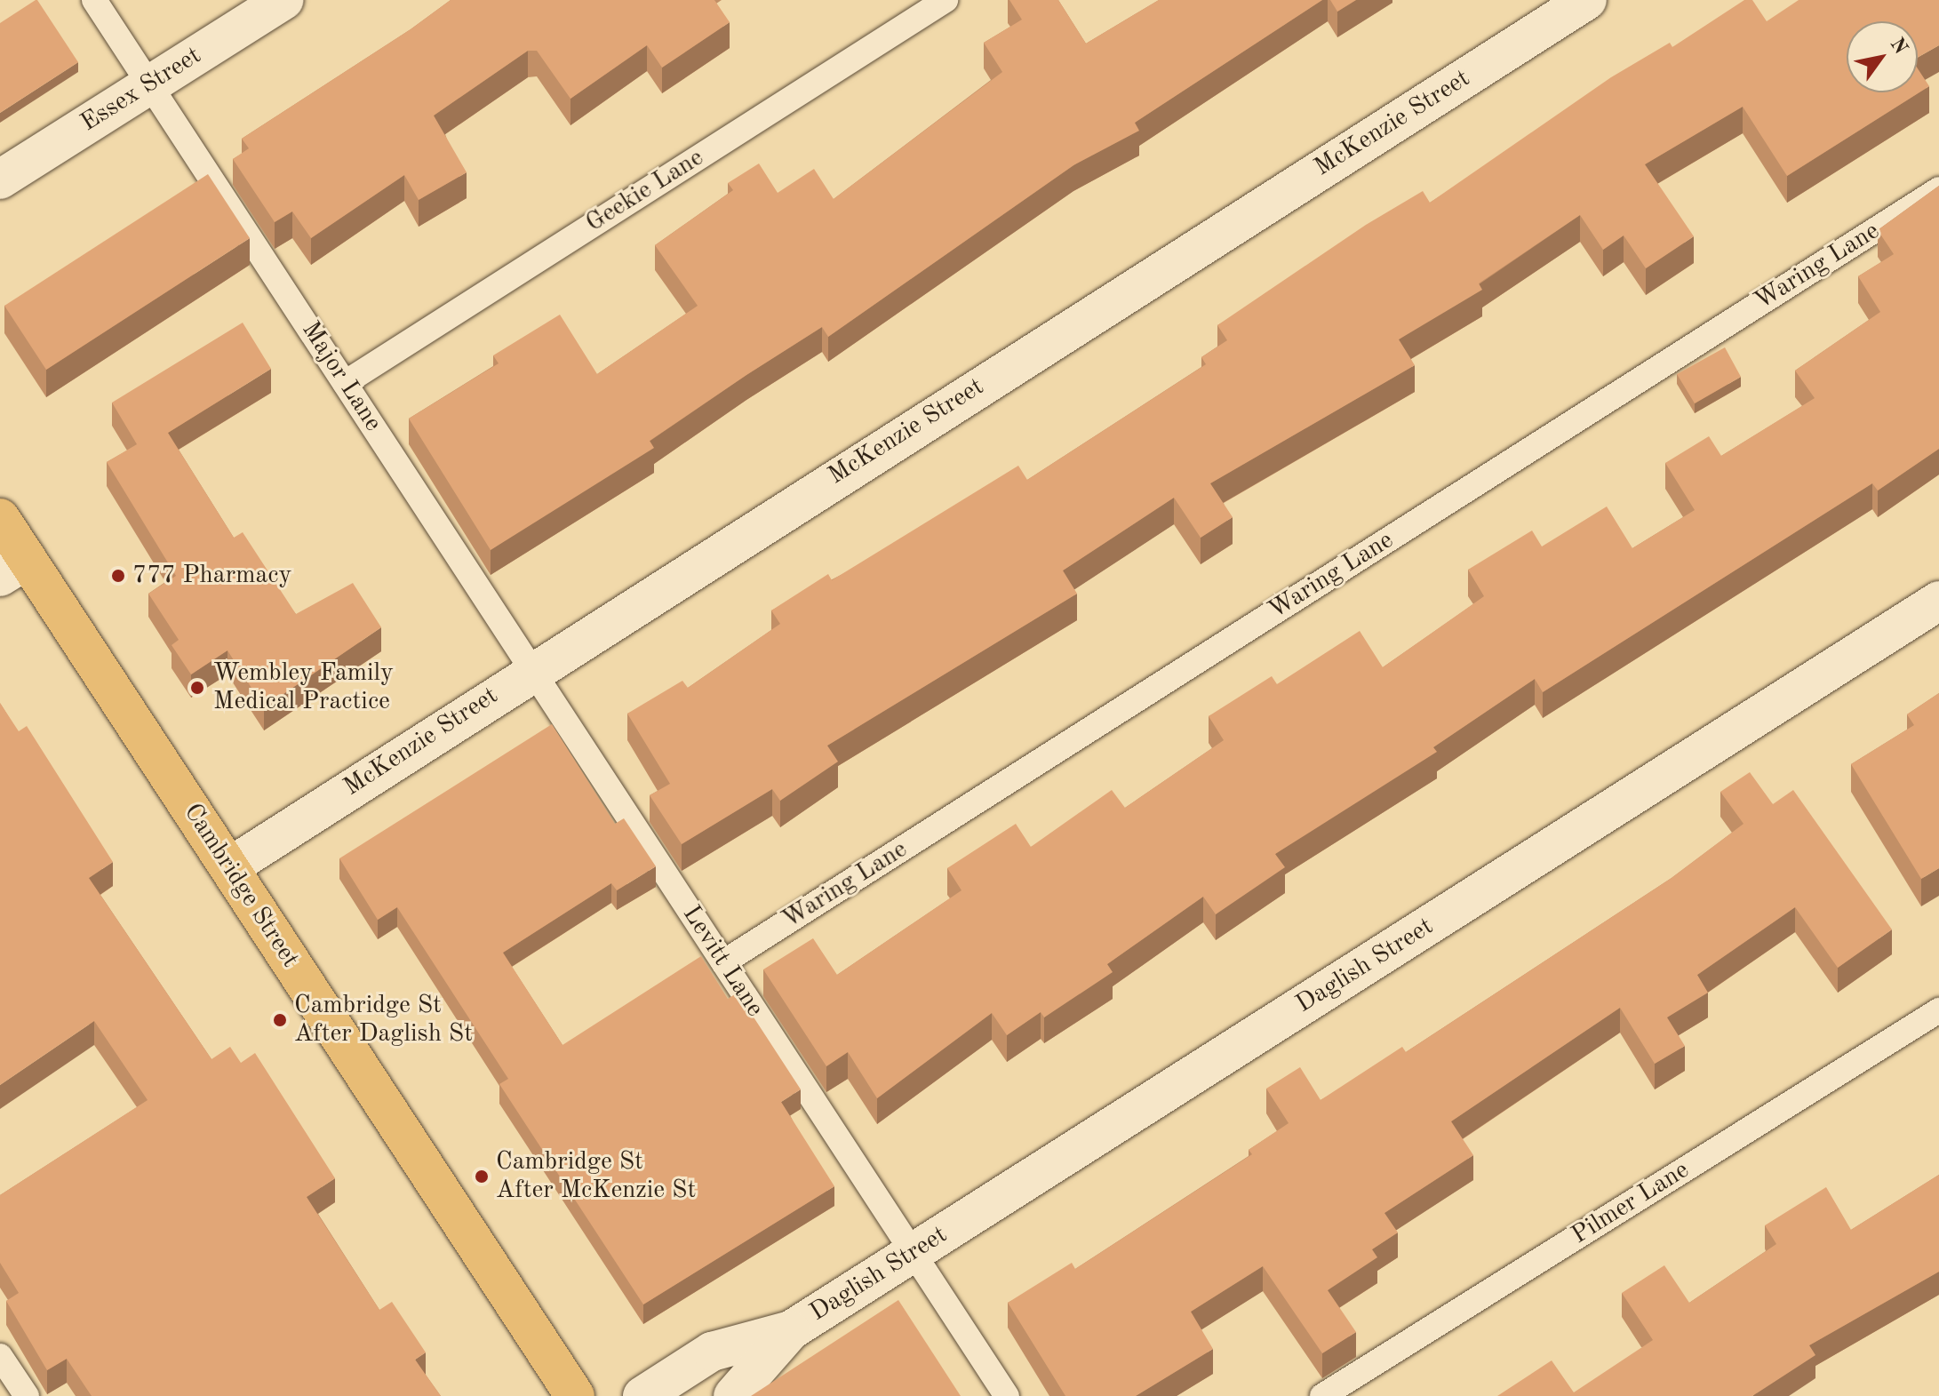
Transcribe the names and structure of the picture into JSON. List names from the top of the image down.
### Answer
{
  "streets": {
    "main road": ["Cambridge Street"],
    "street": ["Essex Street", "McKenzie Street", "Daglish Street"],
    "lane": [
      "Geekie Lane",
      "Waring Lane",
      "Major Lane",
      "Levitt Lane",
      "Pilmer Lane"
    ]
  },
  "crossings": [
    ["Essex Street", "Major Lane"],
    ["McKenzie Street", "Major Lane"],
    ["McKenzie Street", "Cambridge Street"],
    ["McKenzie Street", "Levitt Lane"],
    ["Geekie Lane", "Major Lane"],
    ["Waring Lane", "Levitt Lane"],
    ["Major Lane", "Levitt Lane"],
    ["Levitt Lane", "Daglish Street"]
  ],
  "places": [
    "777 Pharmacy",
    "Wembley Family Medical Practice",
    "Cambridge St After Daglish St",
    "Cambridge St After McKenzie St"
  ],
  "north": "top right"
}
